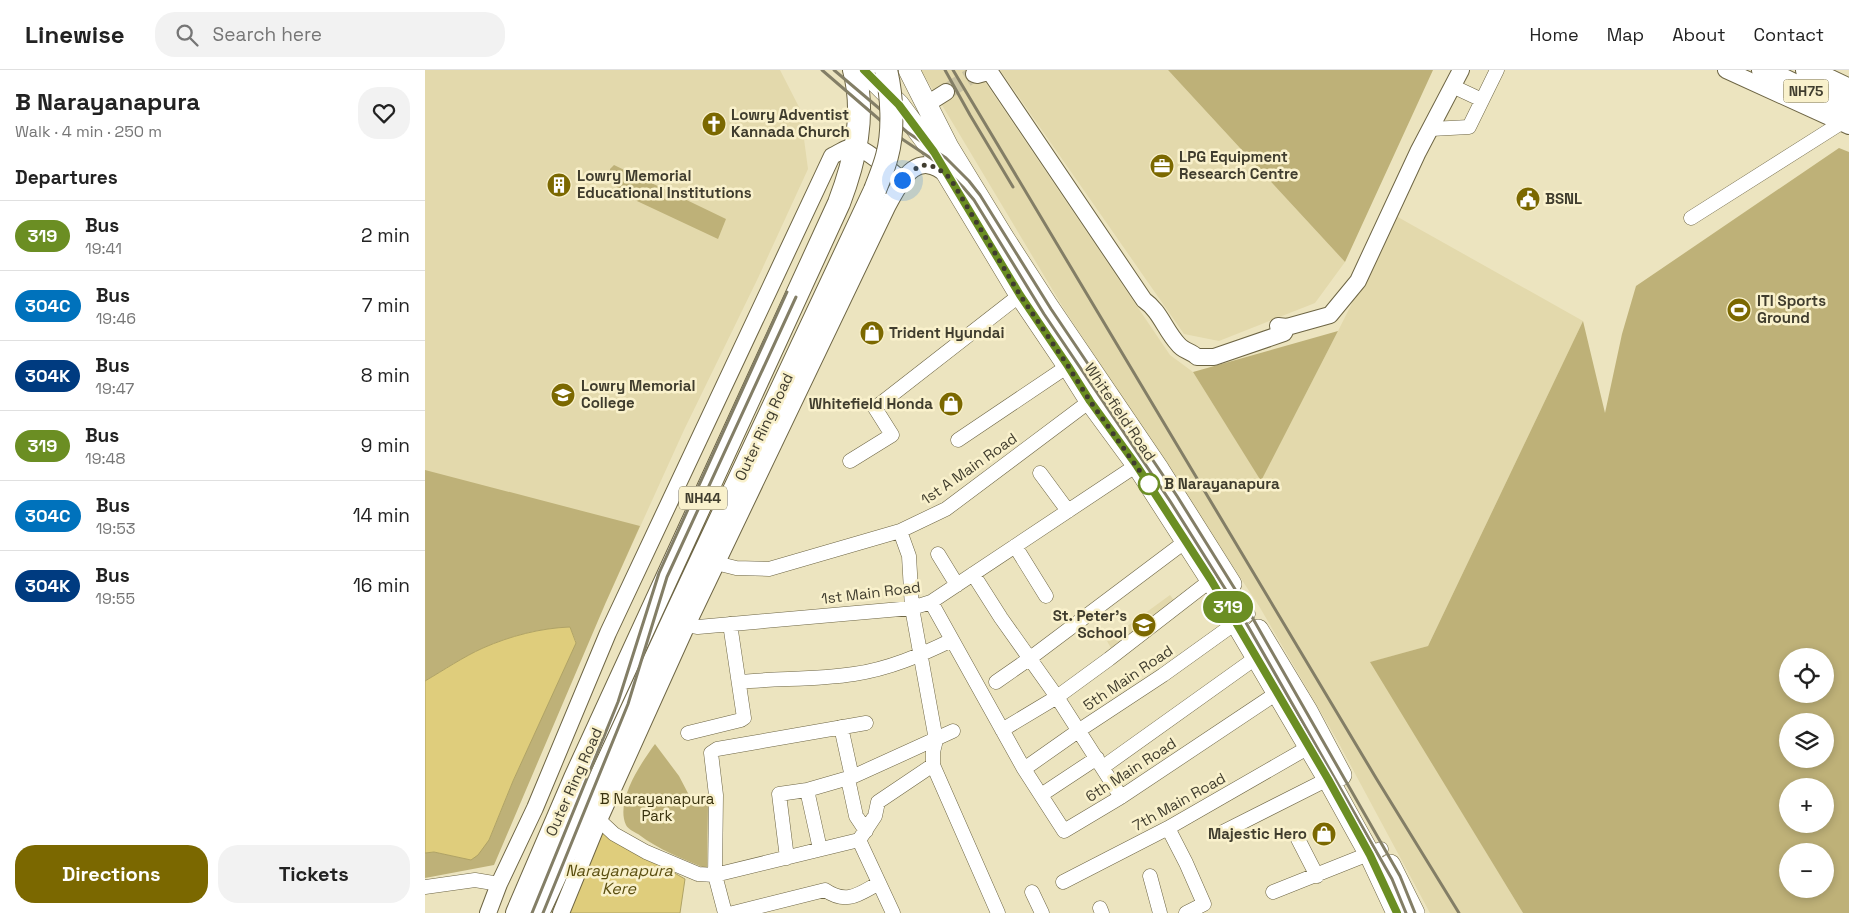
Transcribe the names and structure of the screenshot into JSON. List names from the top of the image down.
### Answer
{
  "streets": {
    "highway": ["NH75", "Outer Ring Road", "NH44"],
    "main road": ["Whitefield Road"],
    "street": [
      "1st A Main Road",
      "1st Main Road",
      "5th Main Road",
      "6th Main Road",
      "7th Main Road"
    ]
  },
  "crossings": [
    ["Whitefield Road", "1st A Main Road"],
    ["Whitefield Road", "1st Main Road"],
    ["Whitefield Road", "5th Main Road"],
    ["Whitefield Road", "6th Main Road"],
    ["Whitefield Road", "7th Main Road"],
    ["1st Main Road", "6th Main Road"],
    ["5th Main Road", "6th Main Road"]
  ],
  "water": ["Narayanapura Kere"],
  "parks": ["B Narayanapura Park"],
  "places": {
    "church": ["Lowry Adventist Kannada Church"],
    "office": ["LPG Equipment Research Centre"],
    "building": ["Lowry Memorial Educational Institutions"],
    "public building": ["BSNL"],
    "sports": ["ITI Sports Ground"],
    "shop": ["Trident Hyundai", "Whitefield Honda", "Majestic Hero"],
    "school or university": ["Lowry Memorial College", "St. Peter's School"],
    "other": ["B Narayanapura"]
  },
  "lines": ["bus line 319"],
  "page": {
    "header": "Linewise",
    "search": "Search here",
    "nav": [
      "Home",
      "Map",
      "About",
      "Contact"
    ],
    "heading": [
      ["B Narayanapura", "Walk · 4 min · 250 m"],
      "Departures"
    ],
    "on_map": "319",
    "list": [
      {
        "mark": "319",
        "name": "Bus",
        "note": "19:41",
        "value": "2 min"
      },
      {
        "mark": "304C",
        "name": "Bus",
        "note": "19:46",
        "value": "7 min"
      },
      {
        "mark": "304K",
        "name": "Bus",
        "note": "19:47",
        "value": "8 min"
      },
      {
        "mark": "319",
        "name": "Bus",
        "note": "19:48",
        "value": "9 min"
      },
      {
        "mark": "304C",
        "name": "Bus",
        "note": "19:53",
        "value": "14 min"
      },
      {
        "mark": "304K",
        "name": "Bus",
        "note": "19:55",
        "value": "16 min"
      }
    ],
    "map_buttons": ["+", "−"],
    "buttons": ["Directions", "Tickets"]
  }
}
